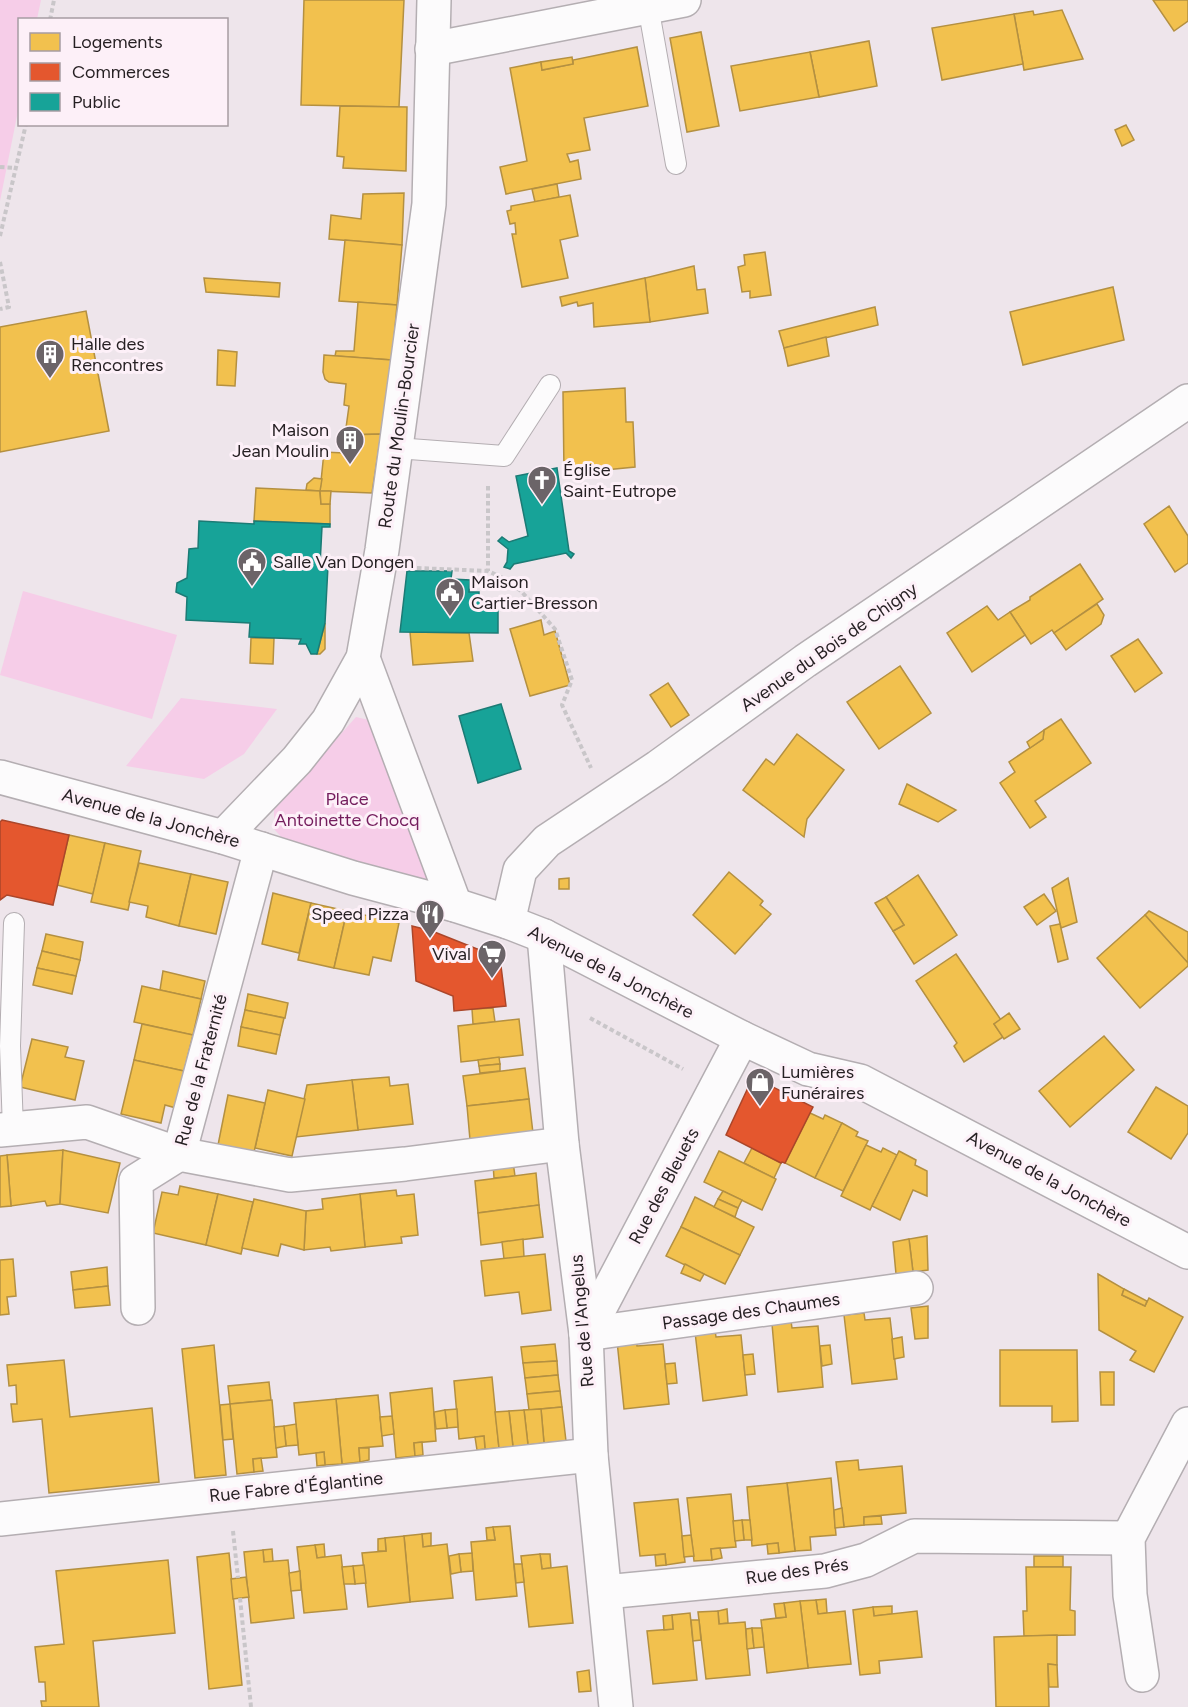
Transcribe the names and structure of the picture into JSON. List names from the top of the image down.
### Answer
{
  "streets": {
    "street": [
      "Route du Moulin-Bourcier",
      "Avenue du Bois de Chigny",
      "Avenue de la Jonchère",
      "Rue de la Fraternité",
      "Rue des Bleuets",
      "Passage des Chaumes",
      "Rue de l'Angelus",
      "Rue Fabre d'Églantine",
      "Rue des Prés"
    ]
  },
  "crossings": [
    ["Route du Moulin-Bourcier", "Avenue de la Jonchère"],
    ["Avenue du Bois de Chigny", "Avenue de la Jonchère"],
    ["Avenue de la Jonchère", "Rue de la Fraternité"],
    ["Avenue de la Jonchère", "Rue des Bleuets"],
    ["Avenue de la Jonchère", "Rue de l'Angelus"],
    ["Rue des Bleuets", "Passage des Chaumes"],
    ["Rue des Bleuets", "Rue de l'Angelus"],
    ["Passage des Chaumes", "Rue de l'Angelus"],
    ["Rue de l'Angelus", "Rue Fabre d'Églantine"],
    ["Rue de l'Angelus", "Rue des Prés"]
  ],
  "parks": ["Place Antoinette Chocq"],
  "places": {
    "building": ["Halle des Rencontres", "Maison Jean Moulin"],
    "church": ["Église Saint-Eutrope"],
    "public building": ["Salle Van Dongen", "Maison Cartier-Bresson"],
    "restaurant": ["Speed Pizza"],
    "supermarket": ["Vival"],
    "shop": ["Lumières Funéraires"]
  },
  "legend": ["Logements", "Commerces", "Public"]
}
